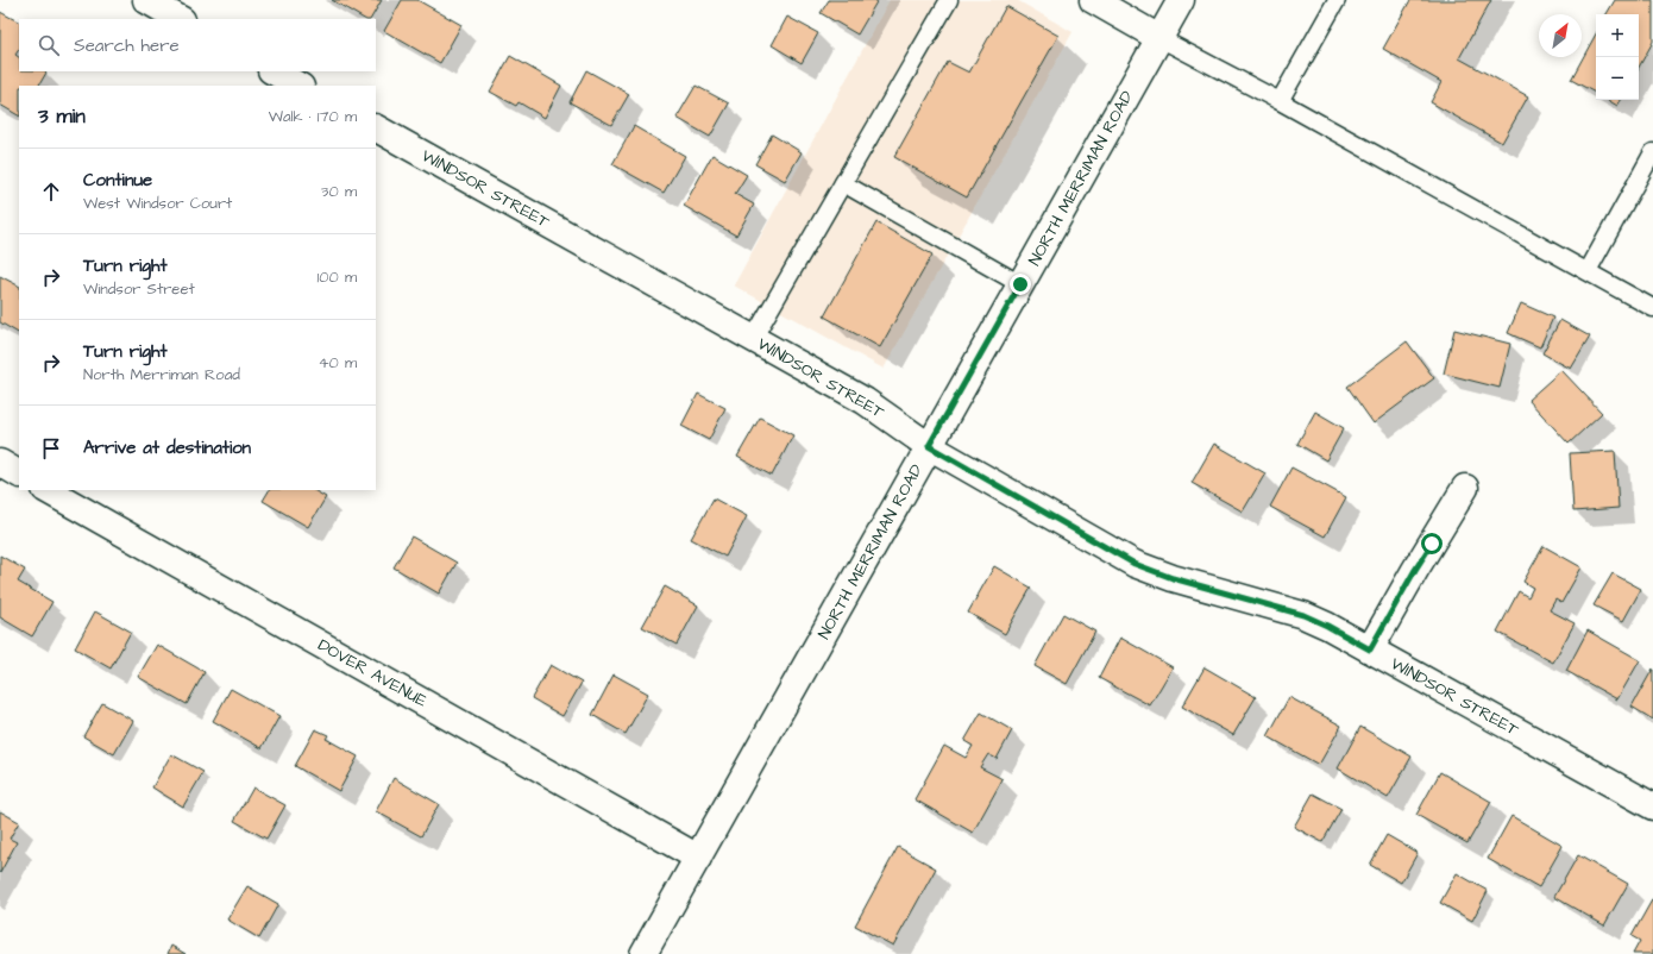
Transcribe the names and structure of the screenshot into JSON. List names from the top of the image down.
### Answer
{
  "streets": {
    "street": ["NORTH MERRIMAN ROAD", "WINDSOR STREET", "DOVER AVENUE"]
  },
  "crossings": [
    ["NORTH MERRIMAN ROAD", "WINDSOR STREET"],
    ["NORTH MERRIMAN ROAD", "DOVER AVENUE"]
  ],
  "north": "top right",
  "page": {
    "map_buttons": ["+", "−"],
    "search": "Search here",
    "heading": ["3 min", "Walk · 170 m"],
    "list": [
      ["Continue", "West Windsor Court", "30 m"],
      ["Turn right", "Windsor Street", "100 m"],
      ["Turn right", "North Merriman Road", "40 m"],
      "Arrive at destination"
    ]
  }
}
